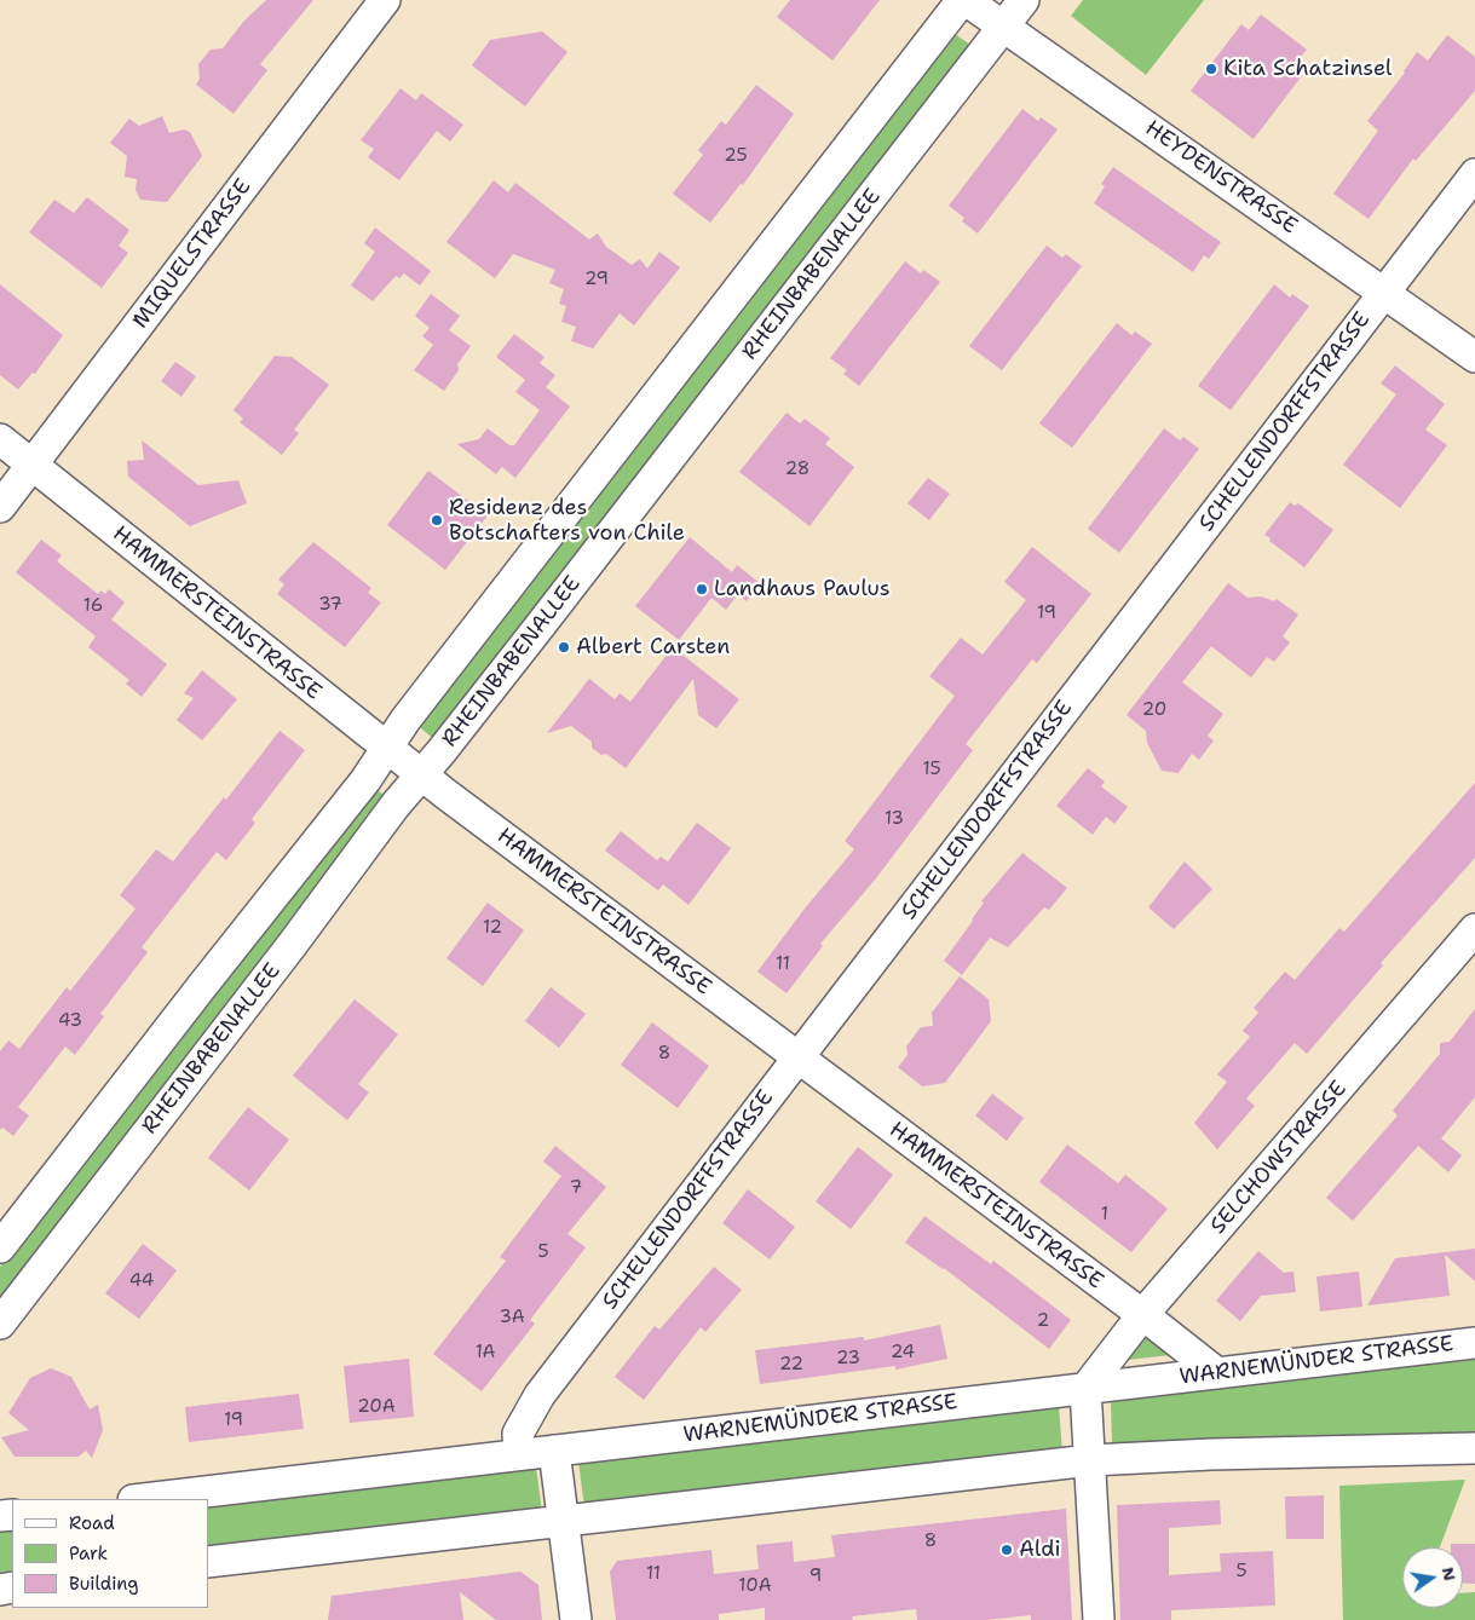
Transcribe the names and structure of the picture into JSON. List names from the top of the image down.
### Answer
{
  "streets": {
    "street": [
      "HEYDENSTRASSE",
      "MIQUELSTRASSE",
      "RHEINBABENALLEE",
      "SCHELLENDORFFSTRASSE",
      "HAMMERSTEINSTRASSE",
      "SELCHOWSTRASSE",
      "WARNEMÜNDER STRASSE"
    ]
  },
  "crossings": [
    ["HEYDENSTRASSE", "RHEINBABENALLEE"],
    ["HEYDENSTRASSE", "SCHELLENDORFFSTRASSE"],
    ["MIQUELSTRASSE", "HAMMERSTEINSTRASSE"],
    ["RHEINBABENALLEE", "HAMMERSTEINSTRASSE"],
    ["SCHELLENDORFFSTRASSE", "HAMMERSTEINSTRASSE"],
    ["SCHELLENDORFFSTRASSE", "WARNEMÜNDER STRASSE"],
    ["HAMMERSTEINSTRASSE", "SELCHOWSTRASSE"],
    ["HAMMERSTEINSTRASSE", "WARNEMÜNDER STRASSE"],
    ["SELCHOWSTRASSE", "WARNEMÜNDER STRASSE"]
  ],
  "places": [
    "Kita Schatzinsel",
    "Residenz des Botschafters von Chile",
    "Landhaus Paulus",
    "Albert Carsten",
    "Aldi"
  ],
  "house_numbers": [
    "25",
    "29",
    "28",
    "37",
    "16",
    "19",
    "20",
    "15",
    "13",
    "12",
    "11",
    "43",
    "8",
    "7",
    "1",
    "5",
    "44",
    "3A",
    "2",
    "1A",
    "24",
    "23",
    "22",
    "20A",
    "19",
    "8",
    "5",
    "11",
    "9",
    "10A"
  ],
  "legend": ["Road", "Park", "Building"],
  "north": "right"
}
